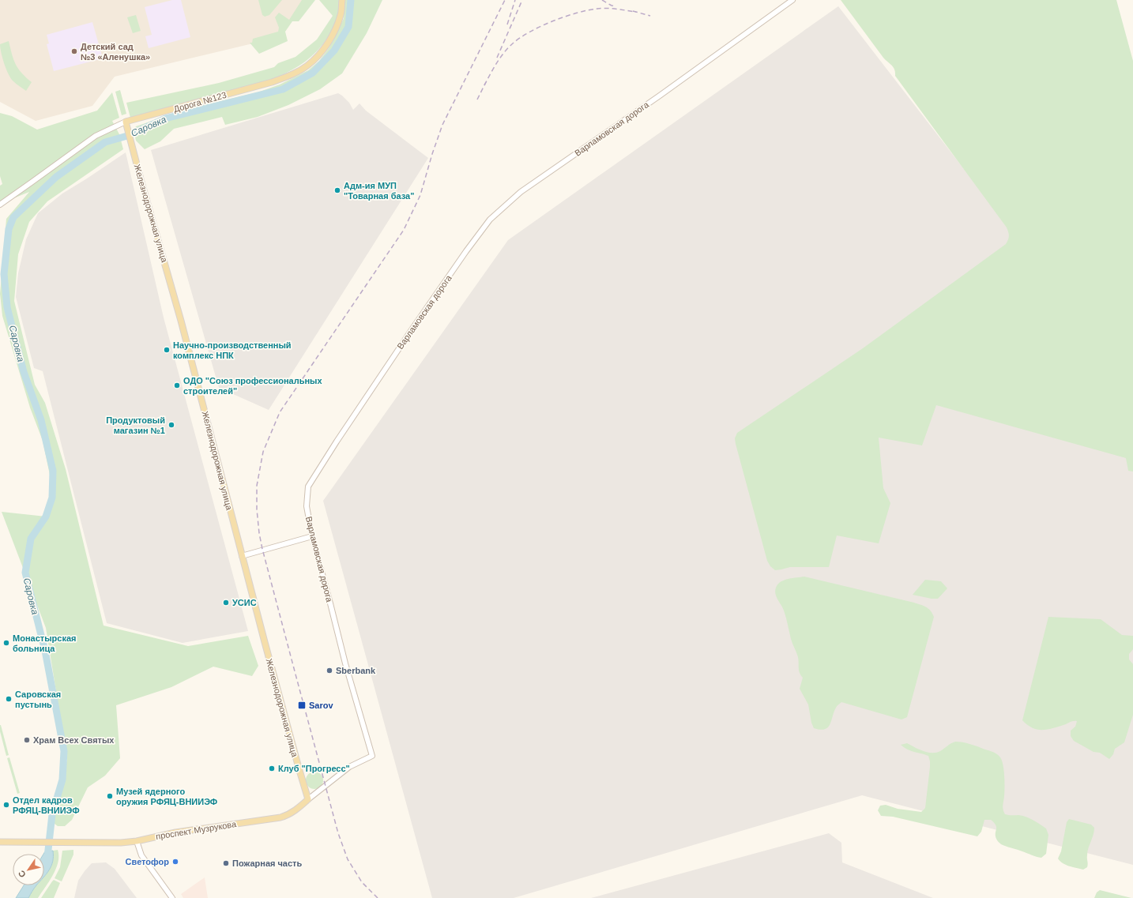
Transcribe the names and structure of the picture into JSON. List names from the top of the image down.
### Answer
{
  "streets": {
    "main road": ["Дорога №123", "Железнодорожная улица", "проспект Музрукова"],
    "street": ["Варламовская дорога"]
  },
  "crossings": [
    ["Дорога №123", "Железнодорожная улица"],
    ["Варламовская дорога", "проспект Музрукова"],
    ["Железнодорожная улица", "проспект Музрукова"]
  ],
  "water": ["Саровка"],
  "places": {
    "other": [
      "Детский сад №3 «Аленушка»",
      "Адм-ия МУП \"Товарная база\"",
      "Научно-производственный комплекс НПК",
      "ОДО \"Союз профессиональных строителей\"",
      "Продуктовый магазин №1",
      "УСИС",
      "Монастырская больница",
      "Sberbank",
      "Саровская пустынь",
      "Храм Всех Святых",
      "Клуб \"Прогресс\"",
      "Музей ядерного оружия РФЯЦ-ВНИИЭФ",
      "Отдел кадров РФЯЦ-ВНИИЭФ",
      "Светофор",
      "Пожарная часть"
    ],
    "transit": ["Sarov"]
  },
  "north": "bottom left"
}
